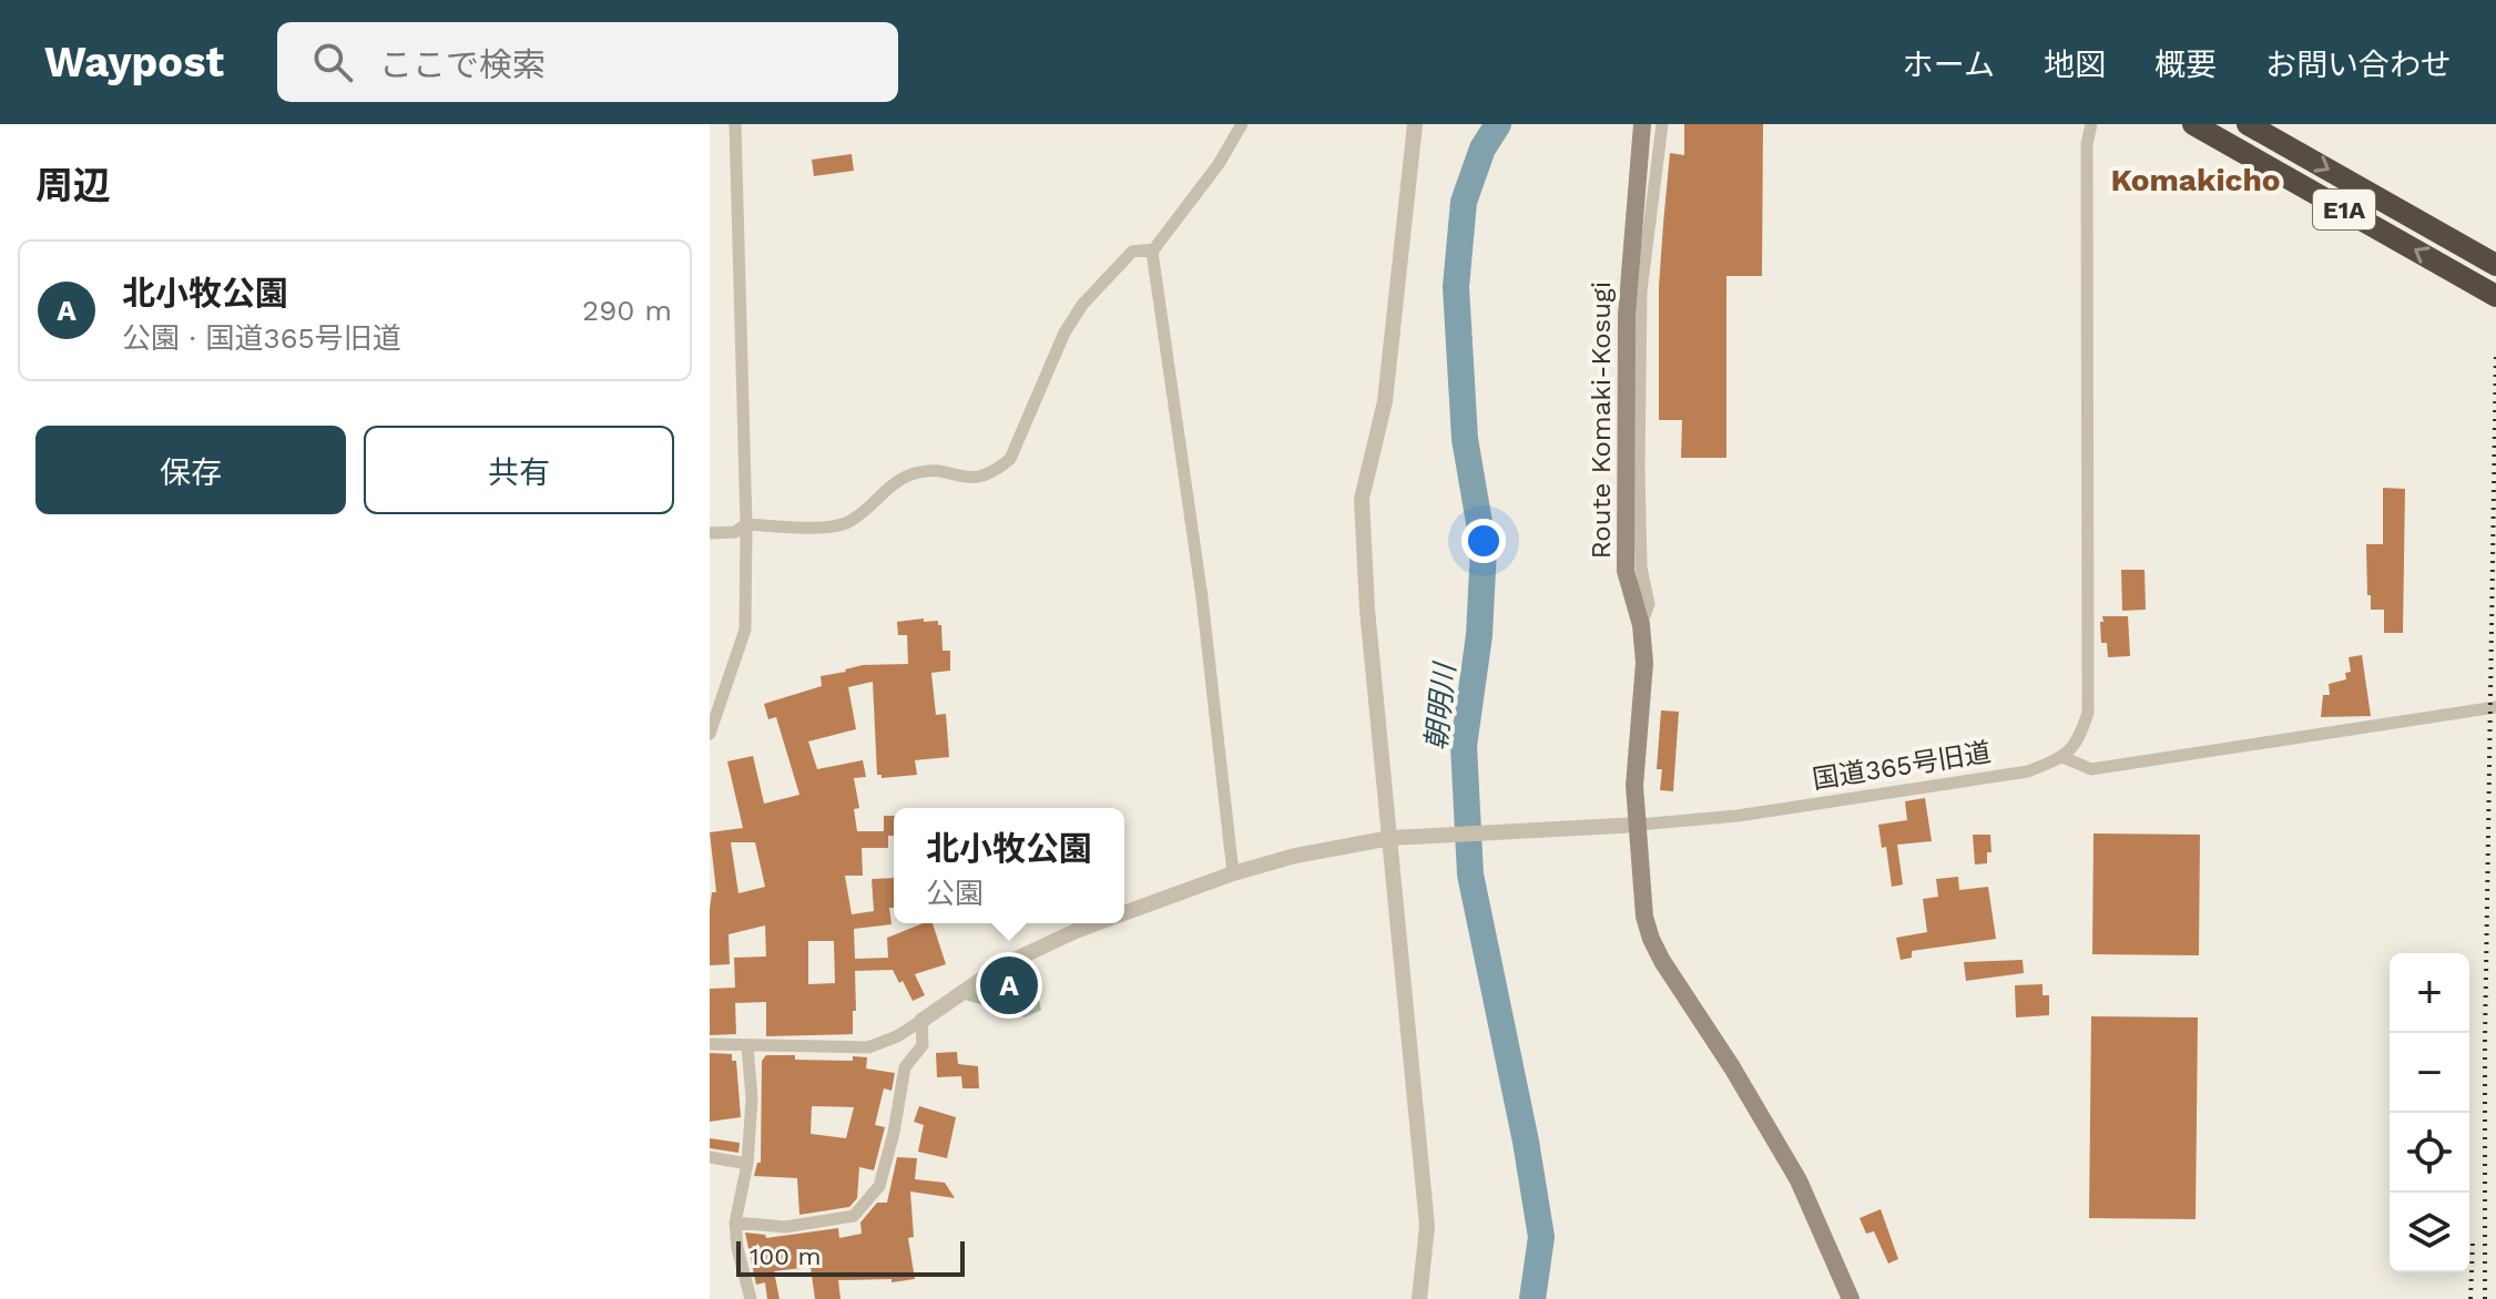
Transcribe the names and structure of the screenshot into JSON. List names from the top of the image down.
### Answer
{
  "streets": {
    "highway": ["E1A"],
    "main road": ["Route Komaki-Kosugi"],
    "street": ["国道365号旧道"]
  },
  "crossings": [
    ["Route Komaki-Kosugi", "国道365号旧道"]
  ],
  "districts": ["Komakicho"],
  "water": ["朝明川"],
  "scale_bar": "100 m",
  "page": {
    "header": "Waypost",
    "search": "ここで検索",
    "nav": [
      "ホーム",
      "地図",
      "概要",
      "お問い合わせ"
    ],
    "heading": "周辺",
    "list": [
      {
        "mark": "A",
        "name": "北小牧公園",
        "note": "公園 · 国道365号旧道",
        "value": "290 m"
      }
    ],
    "buttons": ["保存", "共有"],
    "popup": ["北小牧公園", "公園"],
    "pins": "A",
    "map_buttons": ["+", "−"],
    "scale": "100 m"
  }
}
